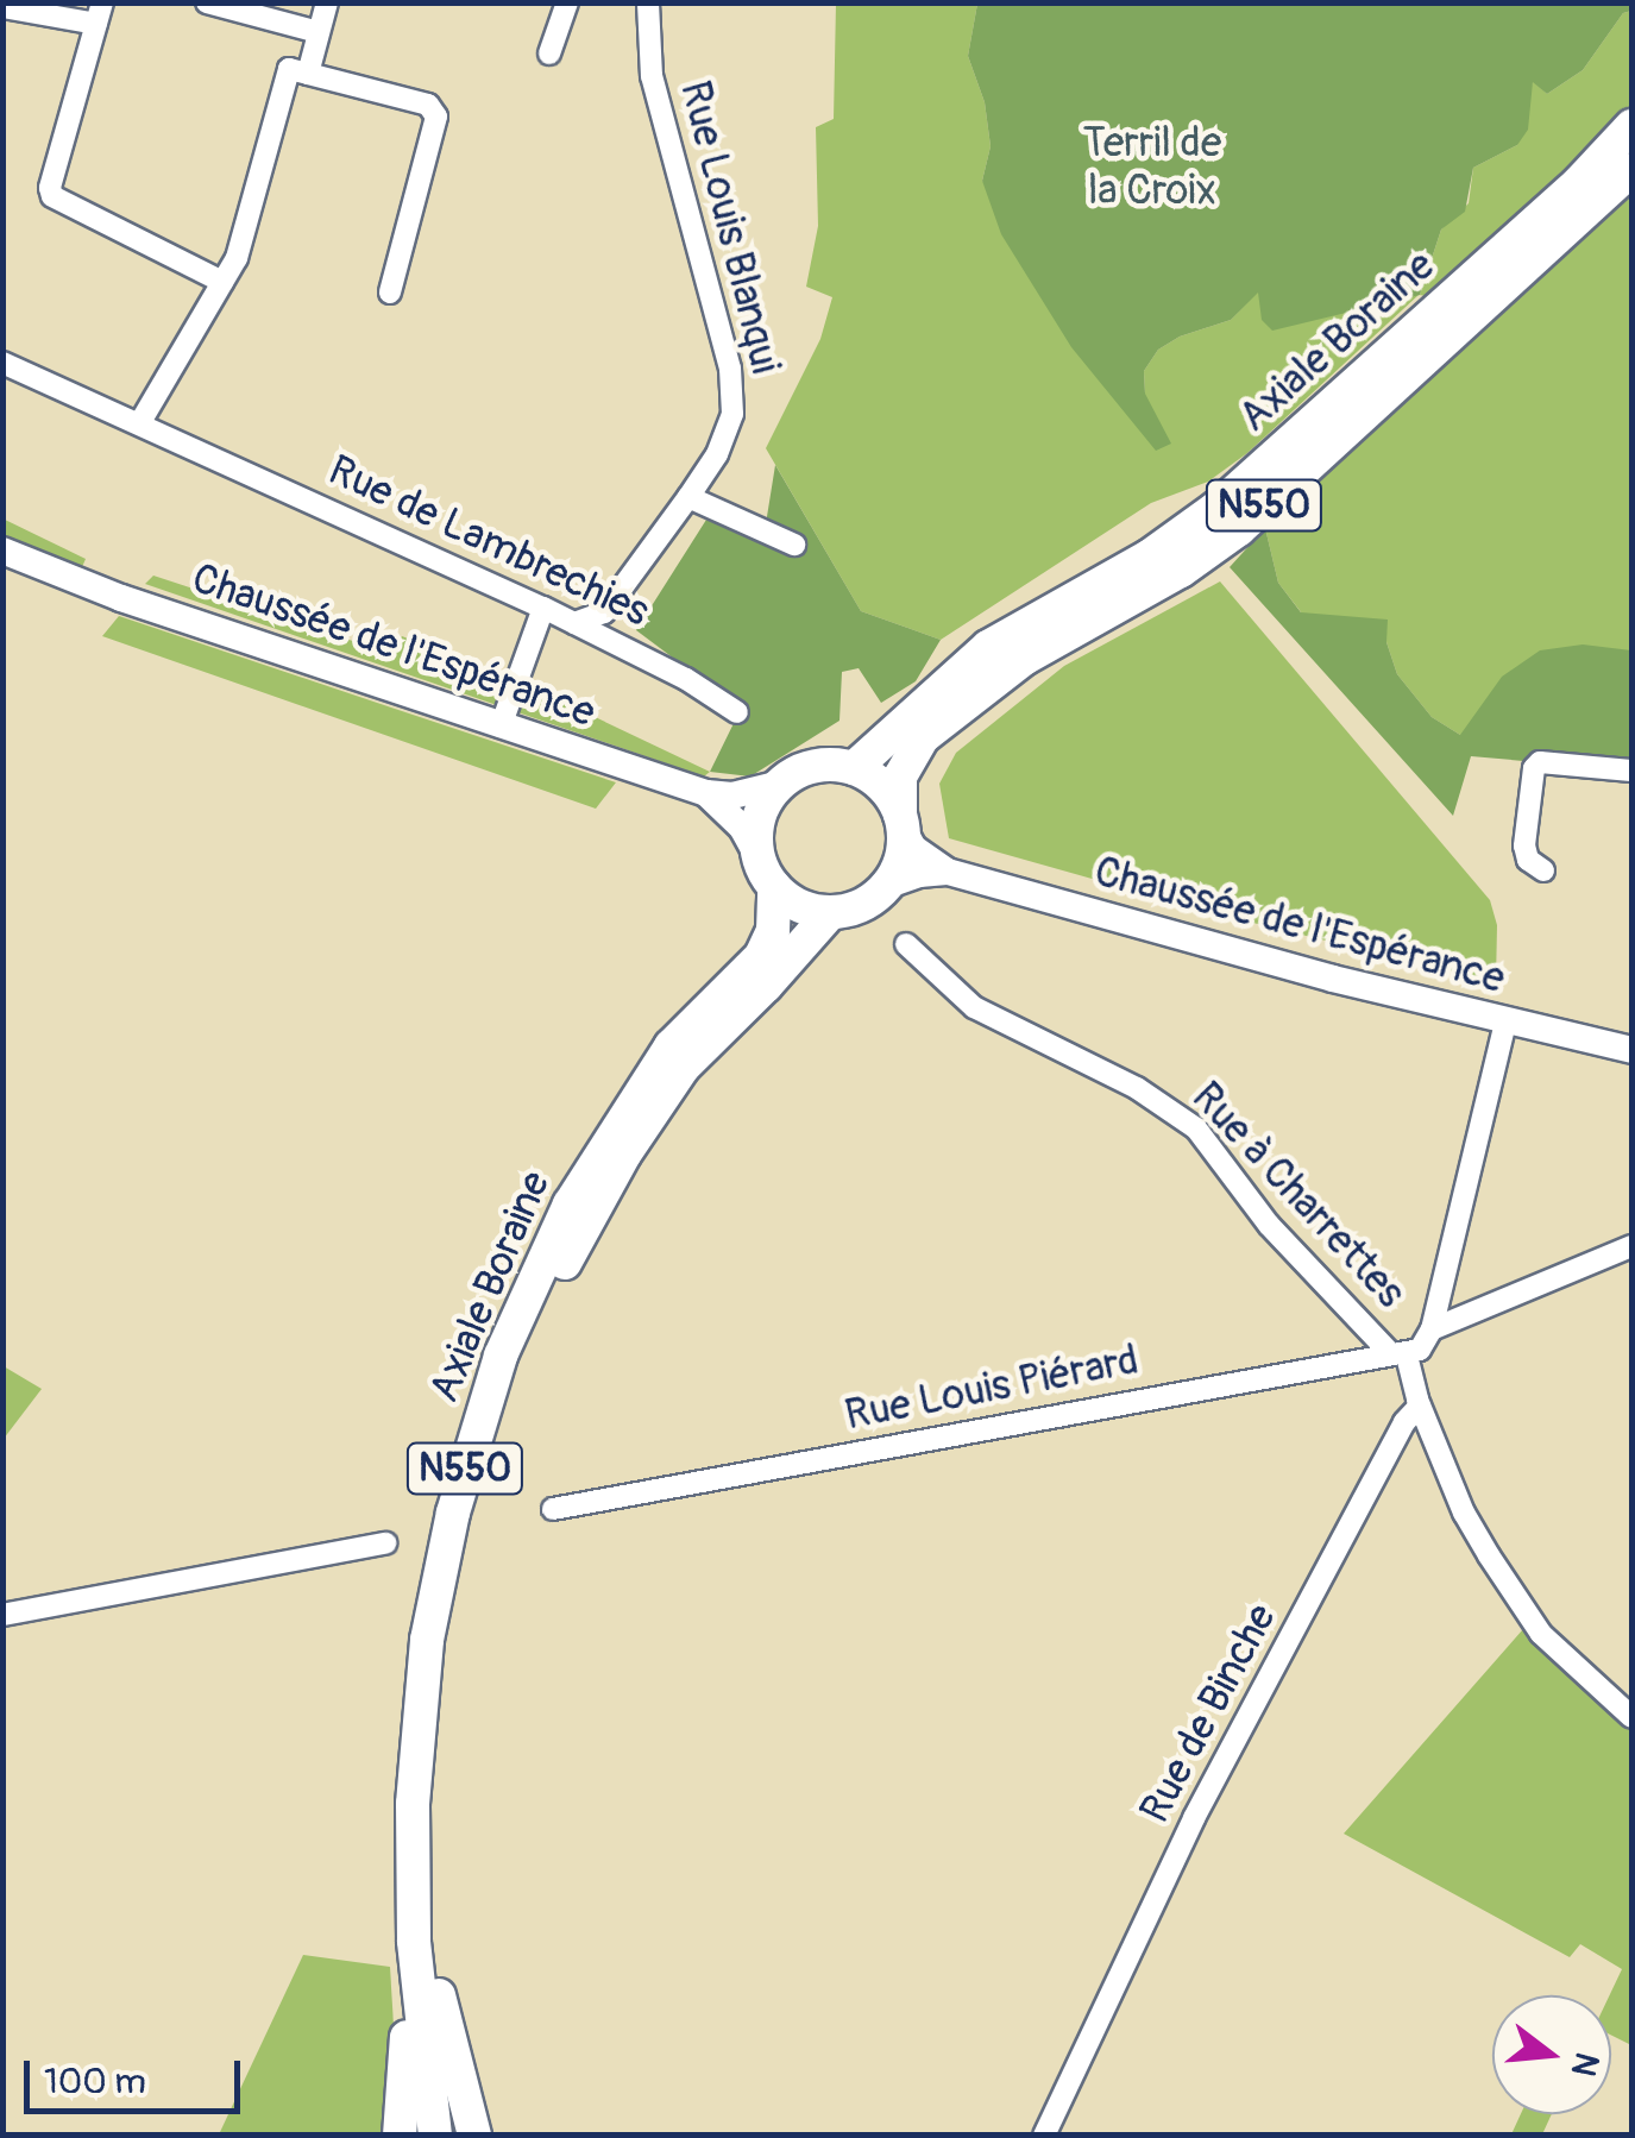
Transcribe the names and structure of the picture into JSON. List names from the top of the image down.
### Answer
{
  "streets": {
    "highway": ["Axiale Boraine", "N550"],
    "main road": ["Chaussée de l'Espérance"],
    "street": [
      "Rue Louis Blanqui",
      "Rue de Lambrechies",
      "Rue à Charrettes",
      "Rue Louis Piérard",
      "Rue de Binche"
    ]
  },
  "crossings": [
    ["Rue Louis Blanqui", "Rue de Lambrechies"],
    ["Axiale Boraine", "N550"],
    ["Rue à Charrettes", "Rue Louis Piérard"]
  ],
  "parks": ["Terril de la Croix"],
  "scale_bar": "100 m",
  "north": "right"
}
